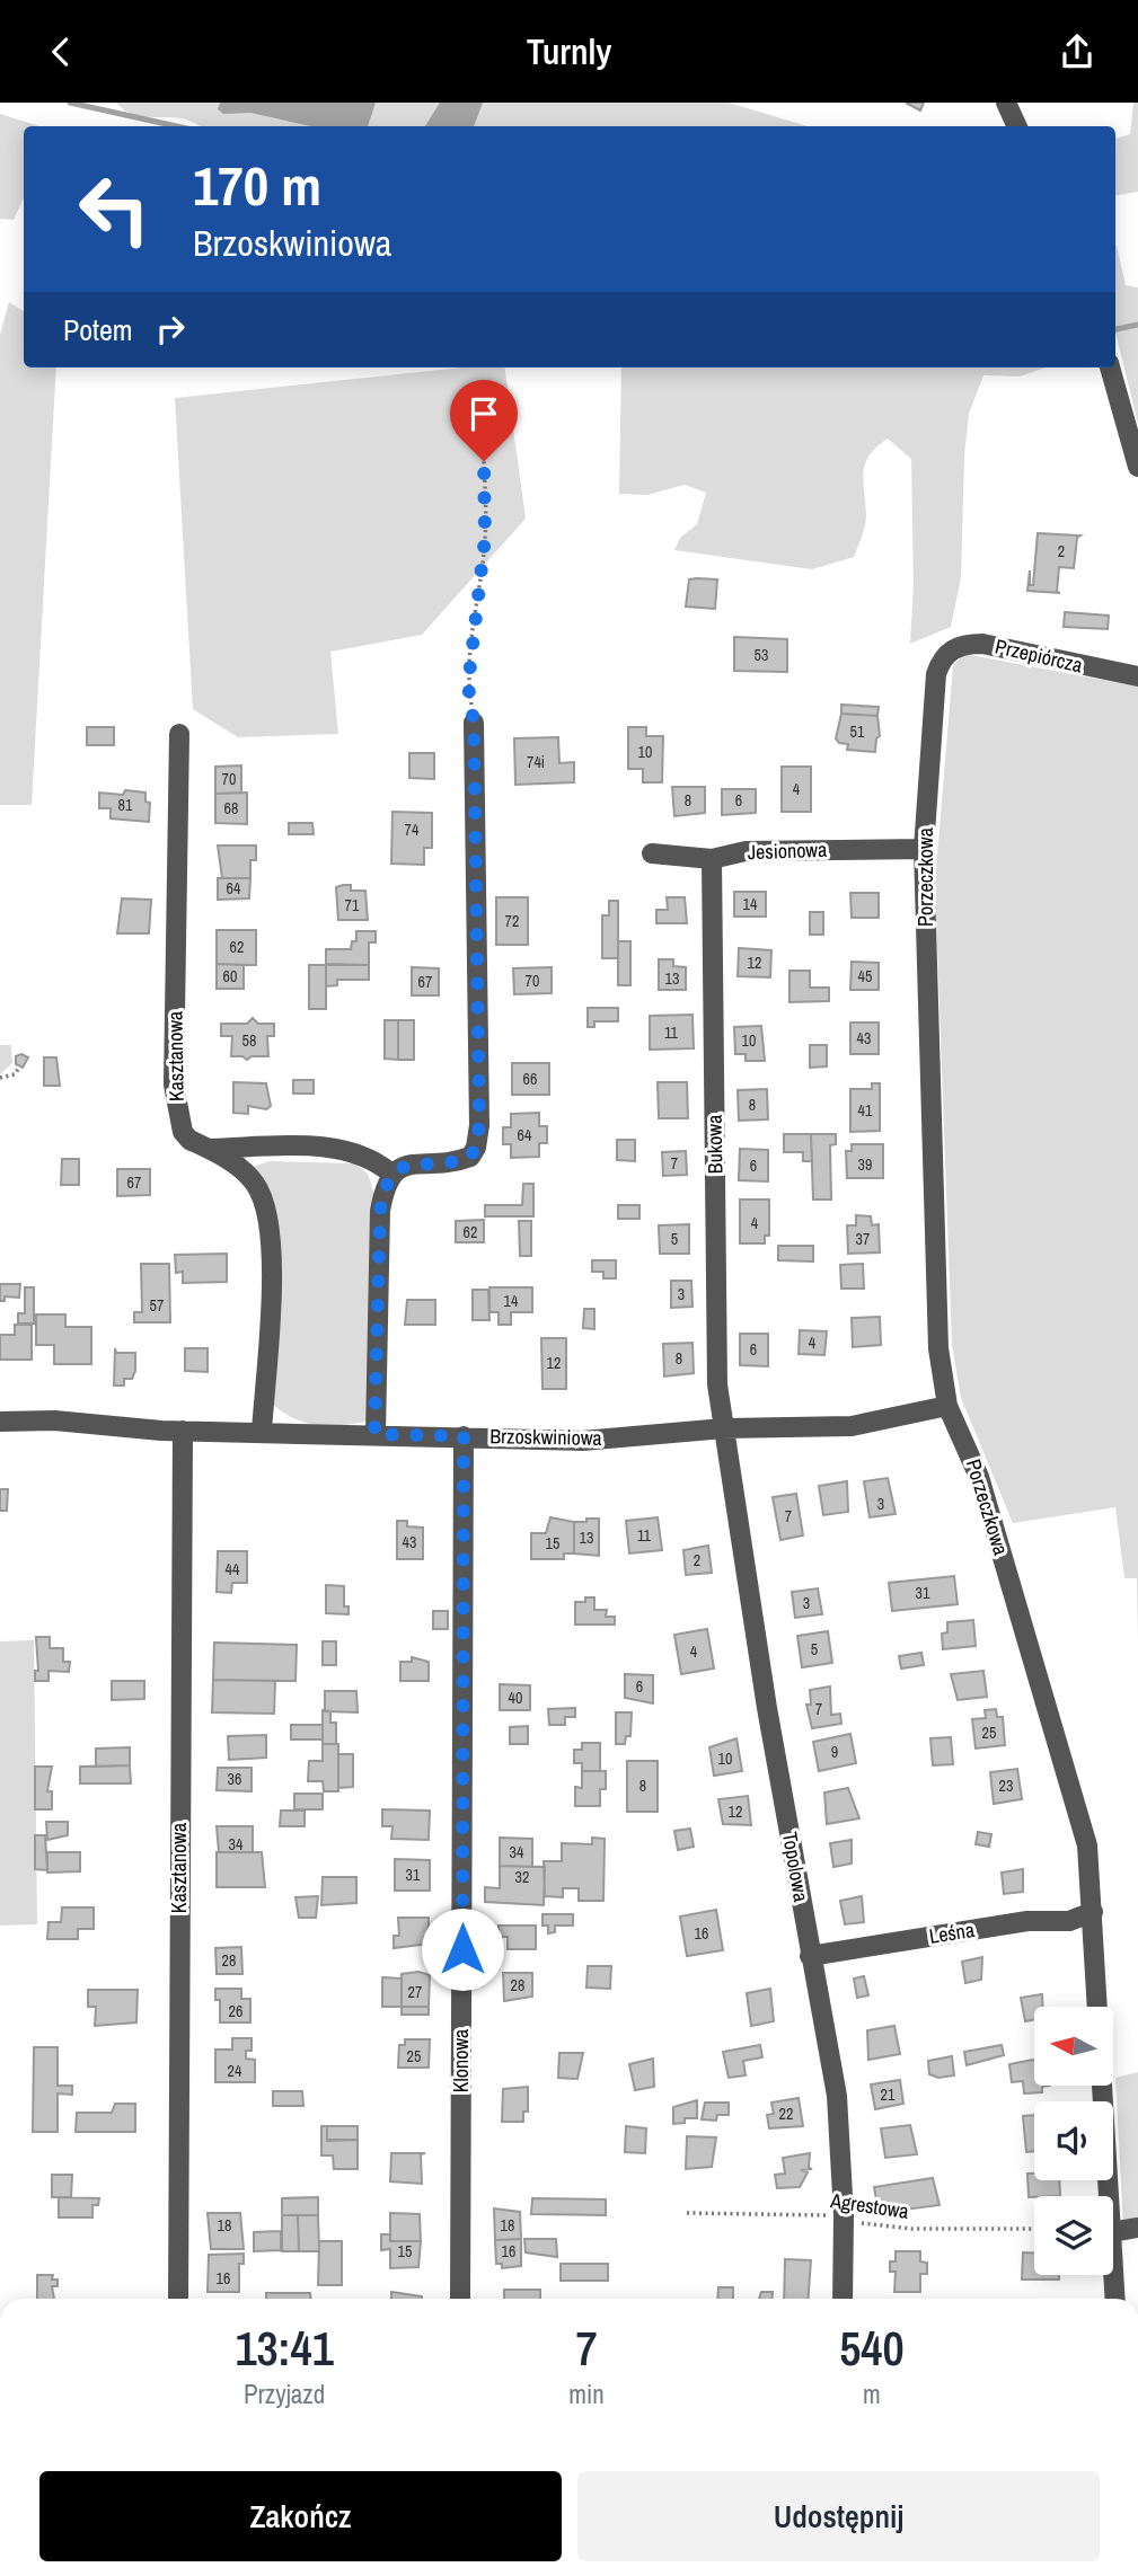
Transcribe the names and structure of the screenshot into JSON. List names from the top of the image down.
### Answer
{
  "streets": {
    "street": [
      "Przepiórcza",
      "Jesionowa",
      "Porzeczkowa",
      "Kasztanowa",
      "Bukowa",
      "Brzoskwiniowa",
      "Topolowa",
      "Leśna",
      "Klonowa"
    ],
    "path": ["Agrestowa"]
  },
  "crossings": [
    ["Przepiórcza", "Porzeczkowa"],
    ["Jesionowa", "Porzeczkowa"],
    ["Jesionowa", "Bukowa"],
    ["Porzeczkowa", "Brzoskwiniowa"],
    ["Porzeczkowa", "Leśna"],
    ["Kasztanowa", "Brzoskwiniowa"],
    ["Bukowa", "Brzoskwiniowa"],
    ["Bukowa", "Topolowa"],
    ["Brzoskwiniowa", "Topolowa"],
    ["Brzoskwiniowa", "Klonowa"],
    ["Topolowa", "Leśna"],
    ["Topolowa", "Agrestowa"]
  ],
  "house_numbers": [
    "2",
    "53",
    "51",
    "10",
    "74i",
    "70",
    "4",
    "8",
    "6",
    "81",
    "68",
    "74",
    "64",
    "14",
    "71",
    "72",
    "62",
    "12",
    "60",
    "45",
    "13",
    "70",
    "67",
    "11",
    "43",
    "58",
    "10",
    "66",
    "8",
    "41",
    "64",
    "7",
    "39",
    "6",
    "67",
    "4",
    "62",
    "5",
    "37",
    "3",
    "14",
    "57",
    "4",
    "6",
    "8",
    "12",
    "3",
    "7",
    "11",
    "13",
    "43",
    "15",
    "2",
    "44",
    "31",
    "3",
    "5",
    "4",
    "6",
    "40",
    "7",
    "25",
    "9",
    "10",
    "36",
    "8",
    "23",
    "12",
    "34",
    "34",
    "31",
    "32",
    "16",
    "28",
    "28",
    "27",
    "26",
    "25",
    "24",
    "21",
    "22",
    "18",
    "18",
    "15",
    "16",
    "16"
  ],
  "north": "left",
  "page": {
    "header": "Turnly",
    "turn": ["170 m", "Brzoskwiniowa"],
    "then": "Potem",
    "eta": [
      "13:41",
      "Przyjazd",
      "7",
      "min",
      "540",
      "m"
    ],
    "buttons": ["Zakończ", "Udostępnij"]
  }
}
